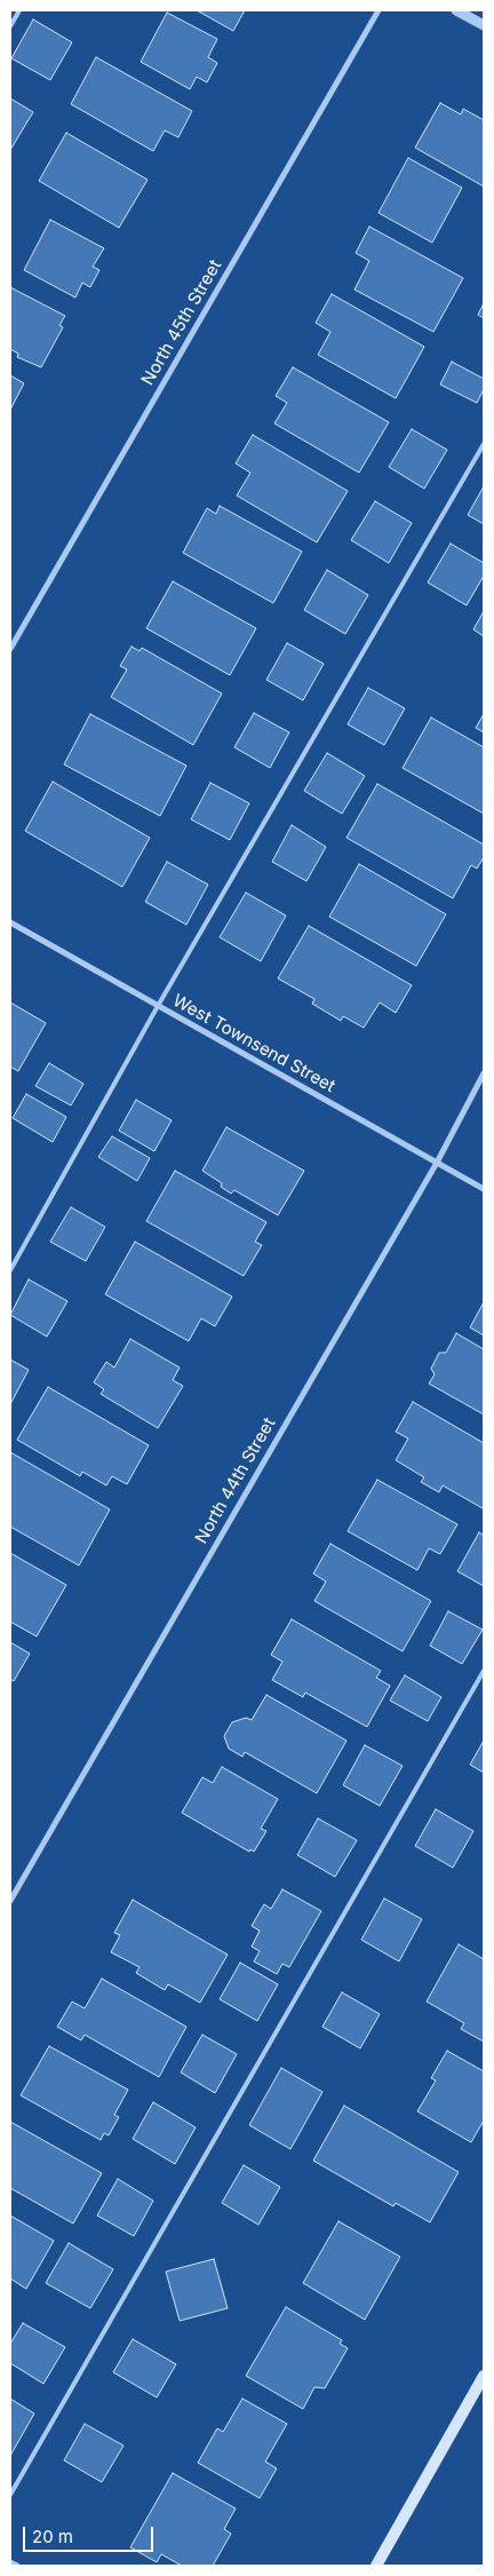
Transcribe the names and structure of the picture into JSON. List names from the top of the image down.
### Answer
{
  "streets": {
    "street": ["North 45th Street", "West Townsend Street", "North 44th Street"]
  },
  "crossings": [
    ["West Townsend Street", "North 44th Street"]
  ],
  "scale_bar": "20 m"
}
